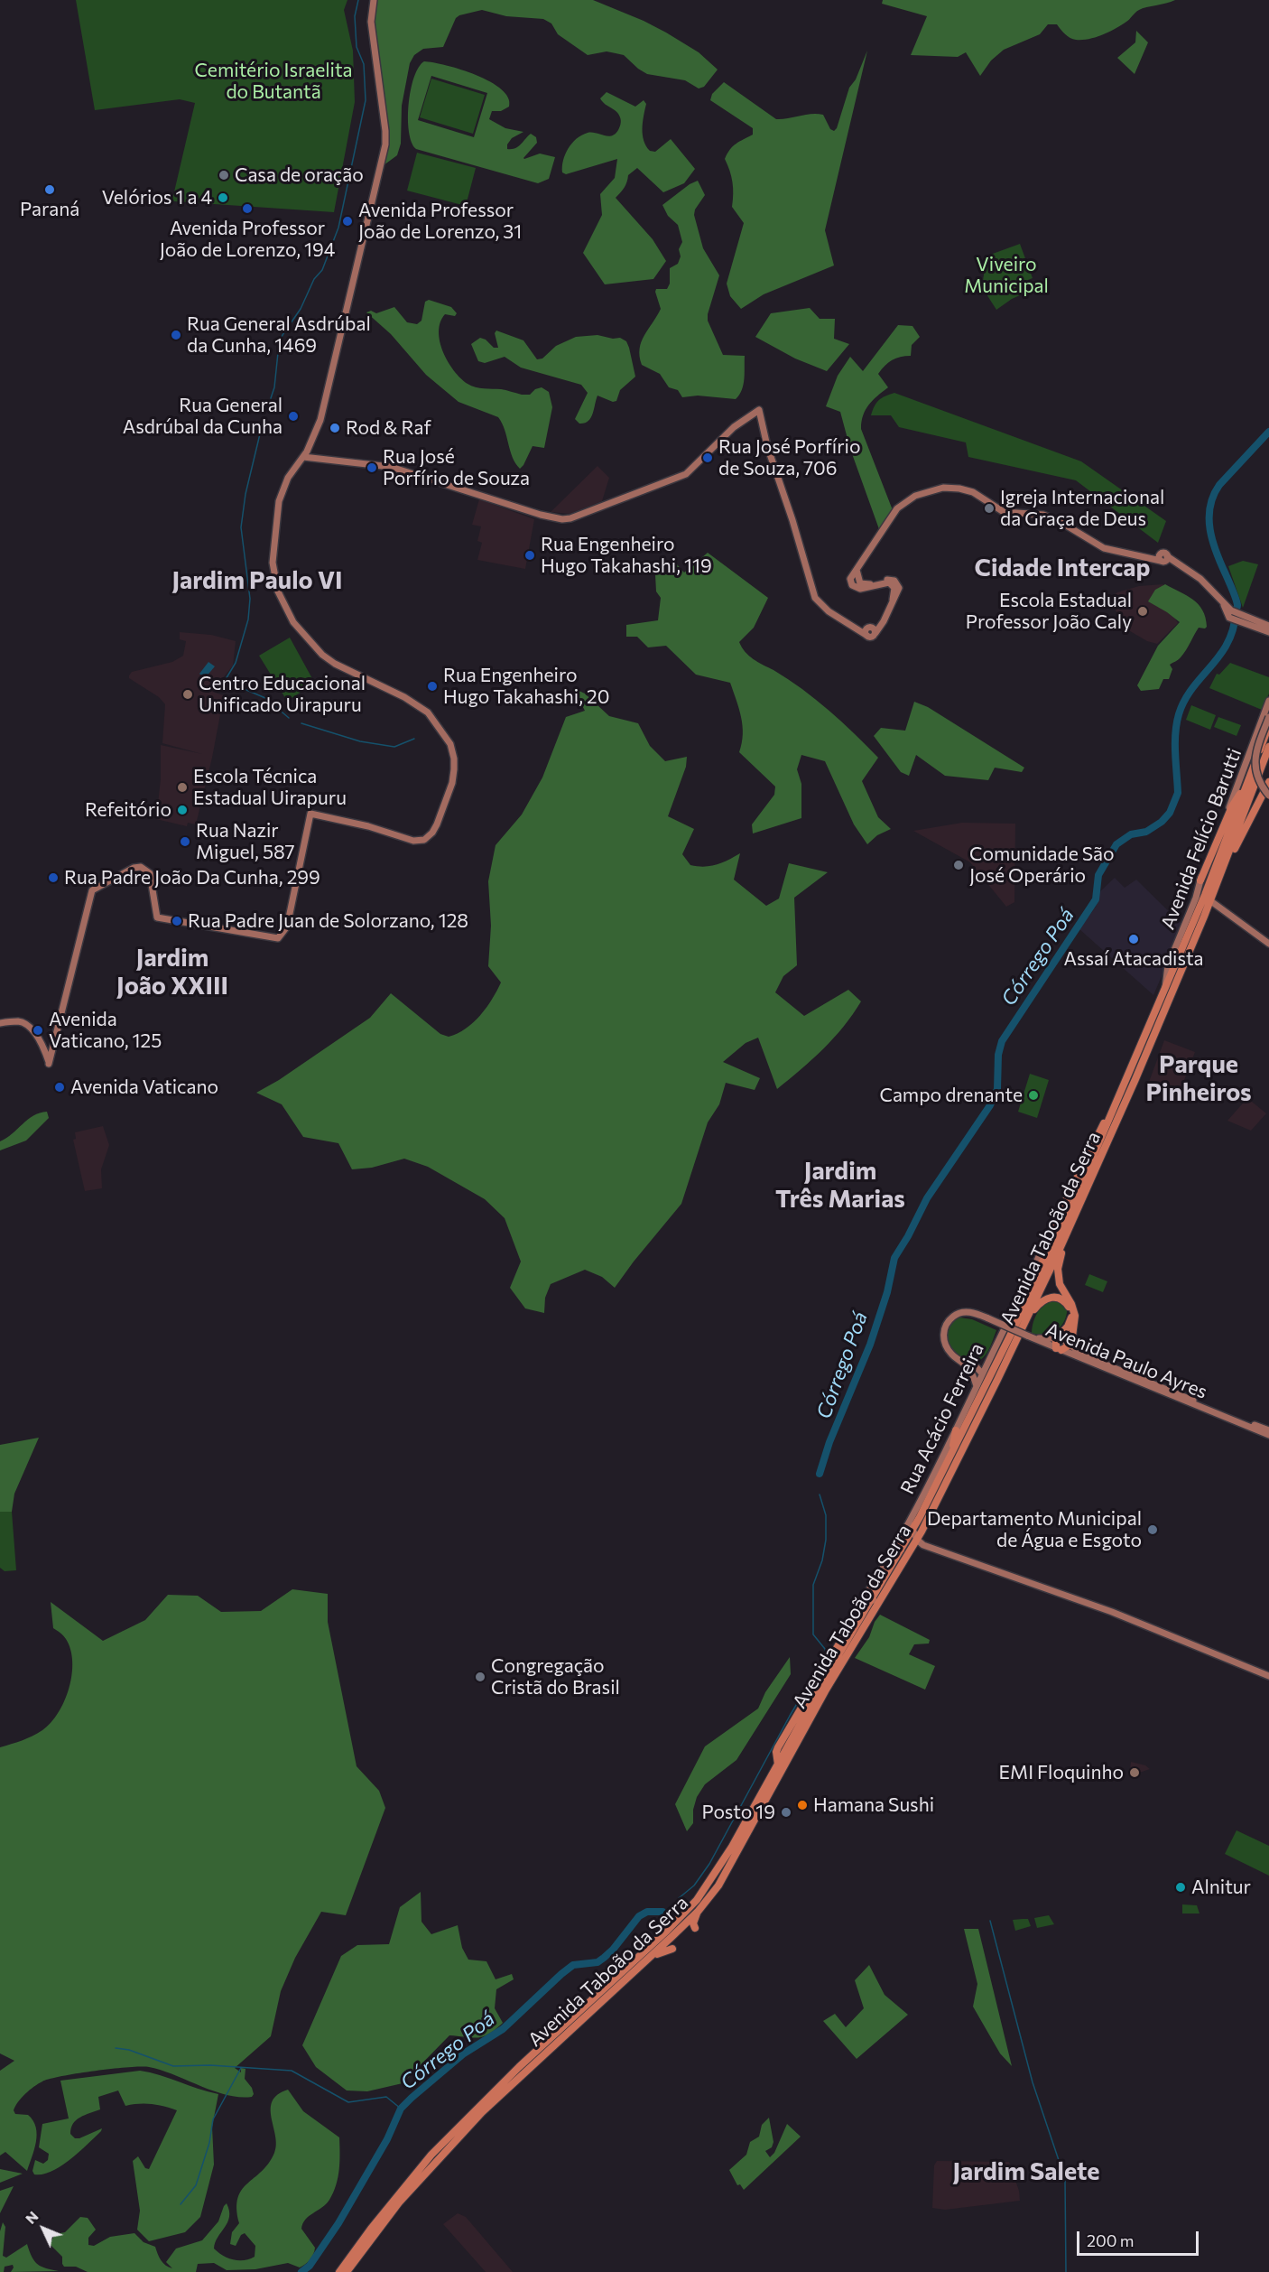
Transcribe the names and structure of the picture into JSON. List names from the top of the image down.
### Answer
{
  "streets": {
    "highway": ["Avenida Taboão da Serra"],
    "main road": ["Avenida Felício Barutti", "Avenida Paulo Ayres", "Rua Acácio Ferreira"]
  },
  "crossings": [
    ["Avenida Felício Barutti", "Avenida Taboão da Serra"],
    ["Avenida Taboão da Serra", "Rua Acácio Ferreira"]
  ],
  "districts": [
    "Cidade Intercap",
    "Jardim Paulo VI",
    "Jardim João XXIII",
    "Parque Pinheiros",
    "Jardim Três Marias",
    "Jardim Salete"
  ],
  "water": ["Córrego Poá"],
  "parks": ["Cemitério Israelita do Butantã", "Viveiro Municipal"],
  "places": [
    "Casa de oração",
    "Paraná",
    "Velórios 1 a 4",
    "Avenida Professor João de Lorenzo, 194",
    "Avenida Professor João de Lorenzo, 31",
    "Rua General Asdrúbal da Cunha, 1469",
    "Rua General Asdrúbal da Cunha",
    "Rod & Raf",
    "Rua José Porfírio de Souza, 706",
    "Rua José Porfírio de Souza",
    "Igreja Internacional da Graça de Deus",
    "Rua Engenheiro Hugo Takahashi, 119",
    "Escola Estadual Professor João Caly",
    "Rua Engenheiro Hugo Takahashi, 20",
    "Centro Educacional Unificado Uirapuru",
    "Escola Técnica Estadual Uirapuru",
    "Refeitório",
    "Rua Nazir Miguel, 587",
    "Comunidade São José Operário",
    "Rua Padre João Da Cunha, 299",
    "Rua Padre Juan de Solorzano, 128",
    "Assaí Atacadista",
    "Avenida Vaticano, 125",
    "Avenida Vaticano",
    "Campo drenante",
    "Departamento Municipal de Água e Esgoto",
    "Congregação Cristã do Brasil",
    "EMI Floquinho",
    "Hamana Sushi",
    "Posto 19",
    "Alnitur"
  ],
  "scale_bar": "200 m",
  "north": "top left"
}
